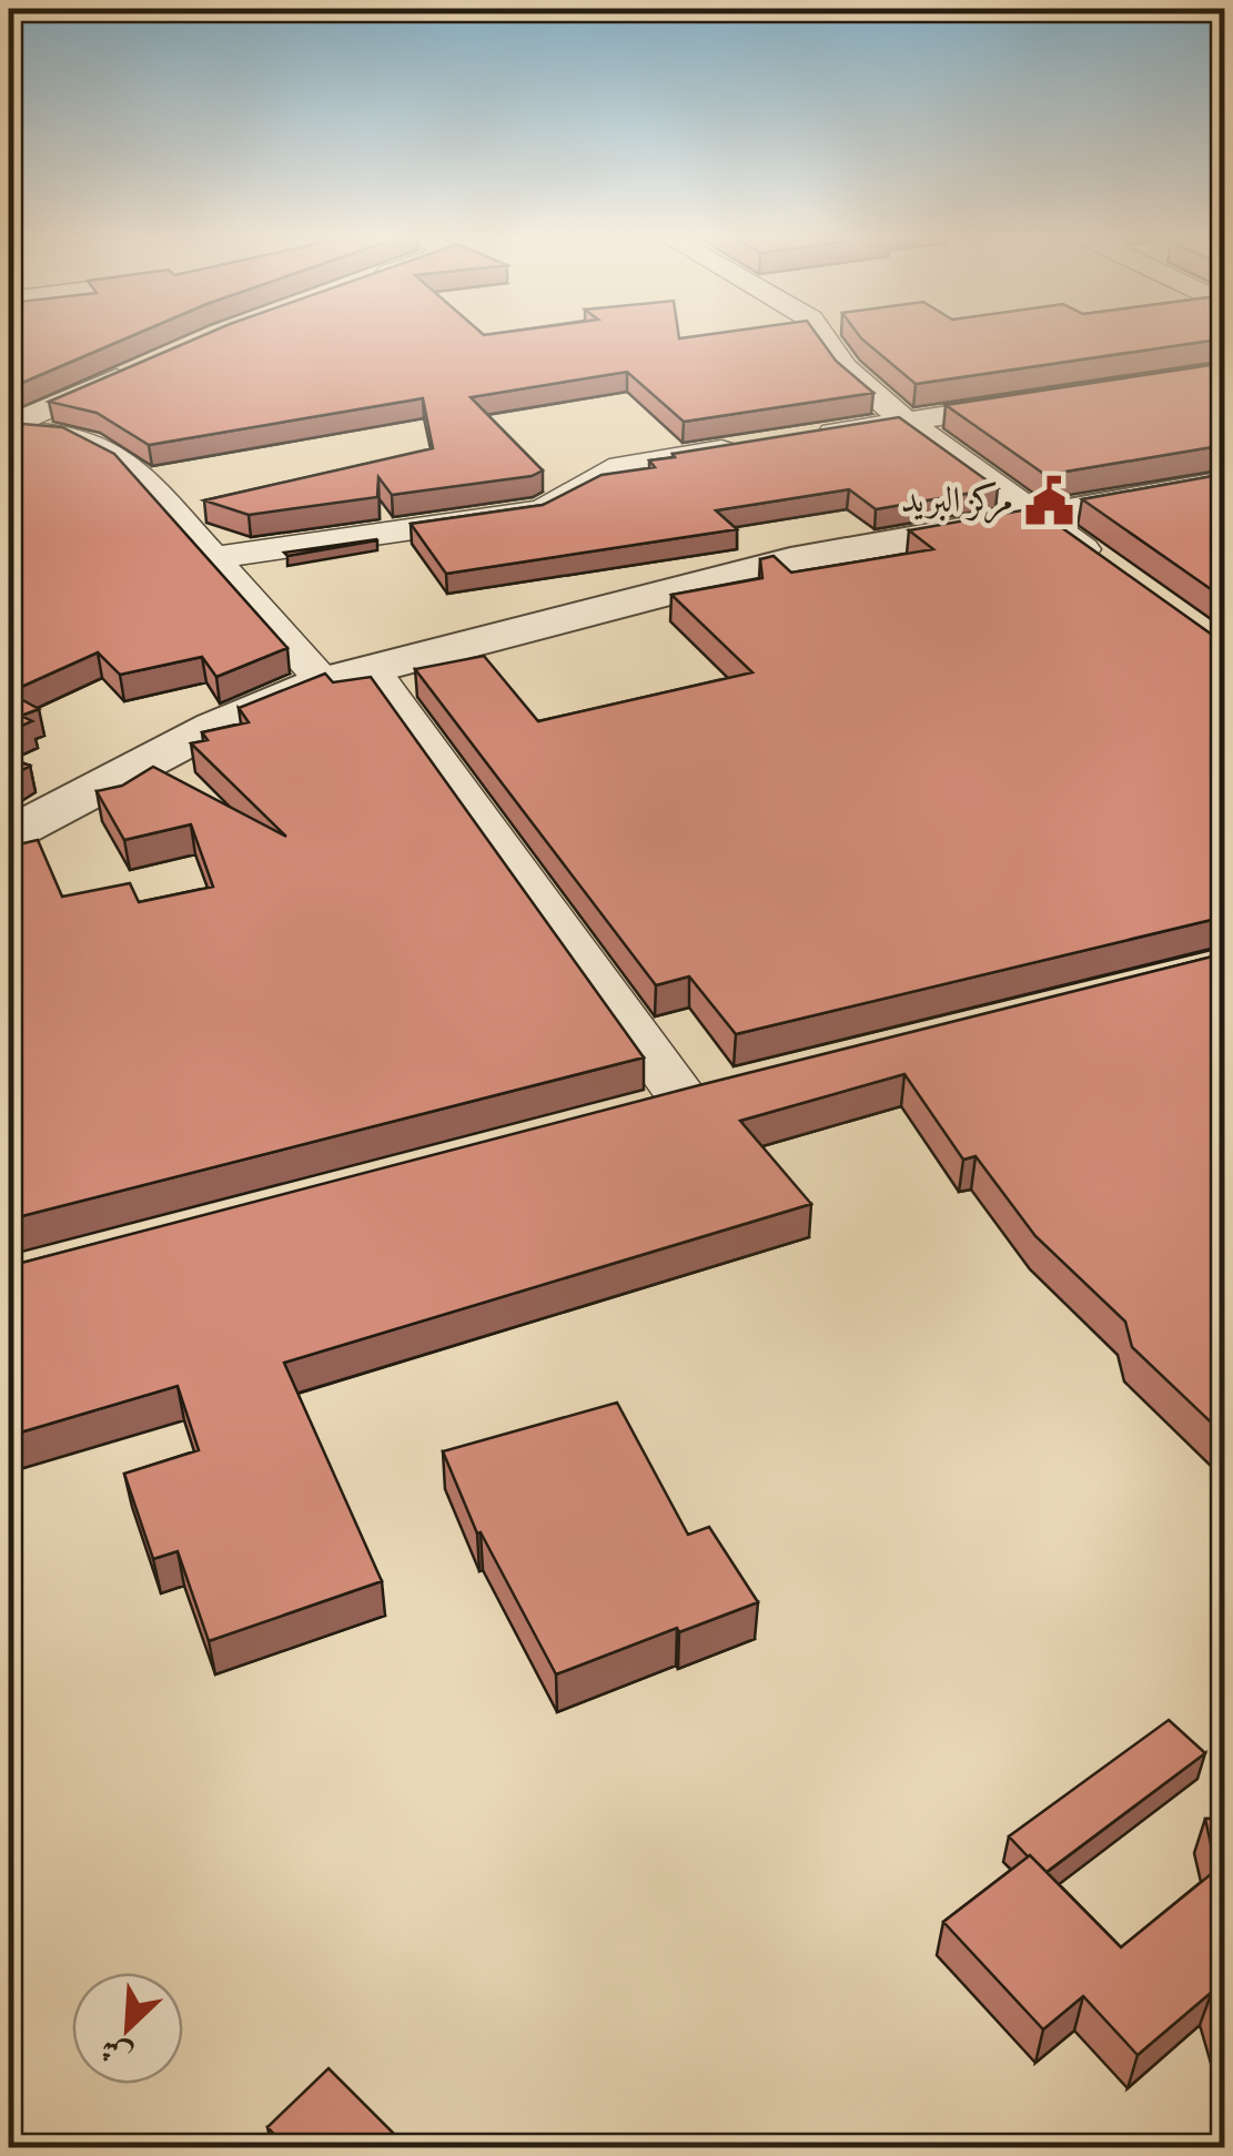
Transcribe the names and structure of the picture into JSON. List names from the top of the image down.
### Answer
{
  "places": {
    "public building": ["مركز البريد"]
  },
  "north": "bottom left"
}
